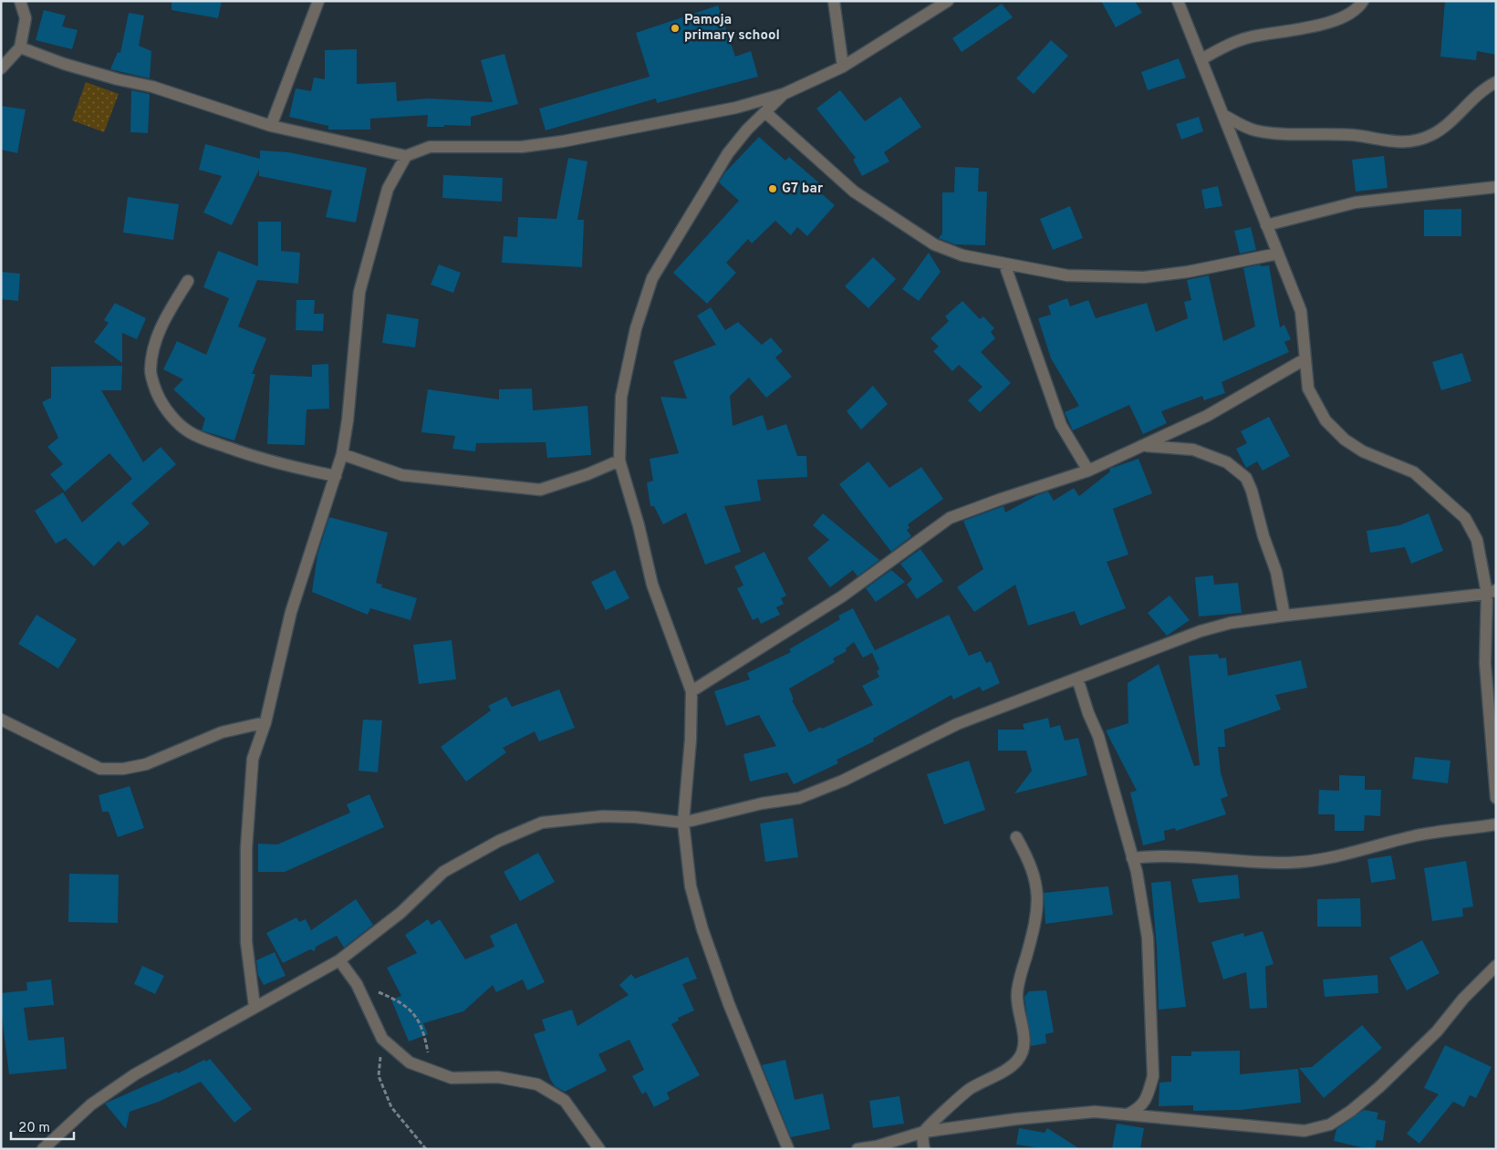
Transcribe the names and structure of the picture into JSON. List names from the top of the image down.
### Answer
{
  "places": ["Pamoja primary school", "G7 bar"],
  "scale_bar": "20 m"
}
